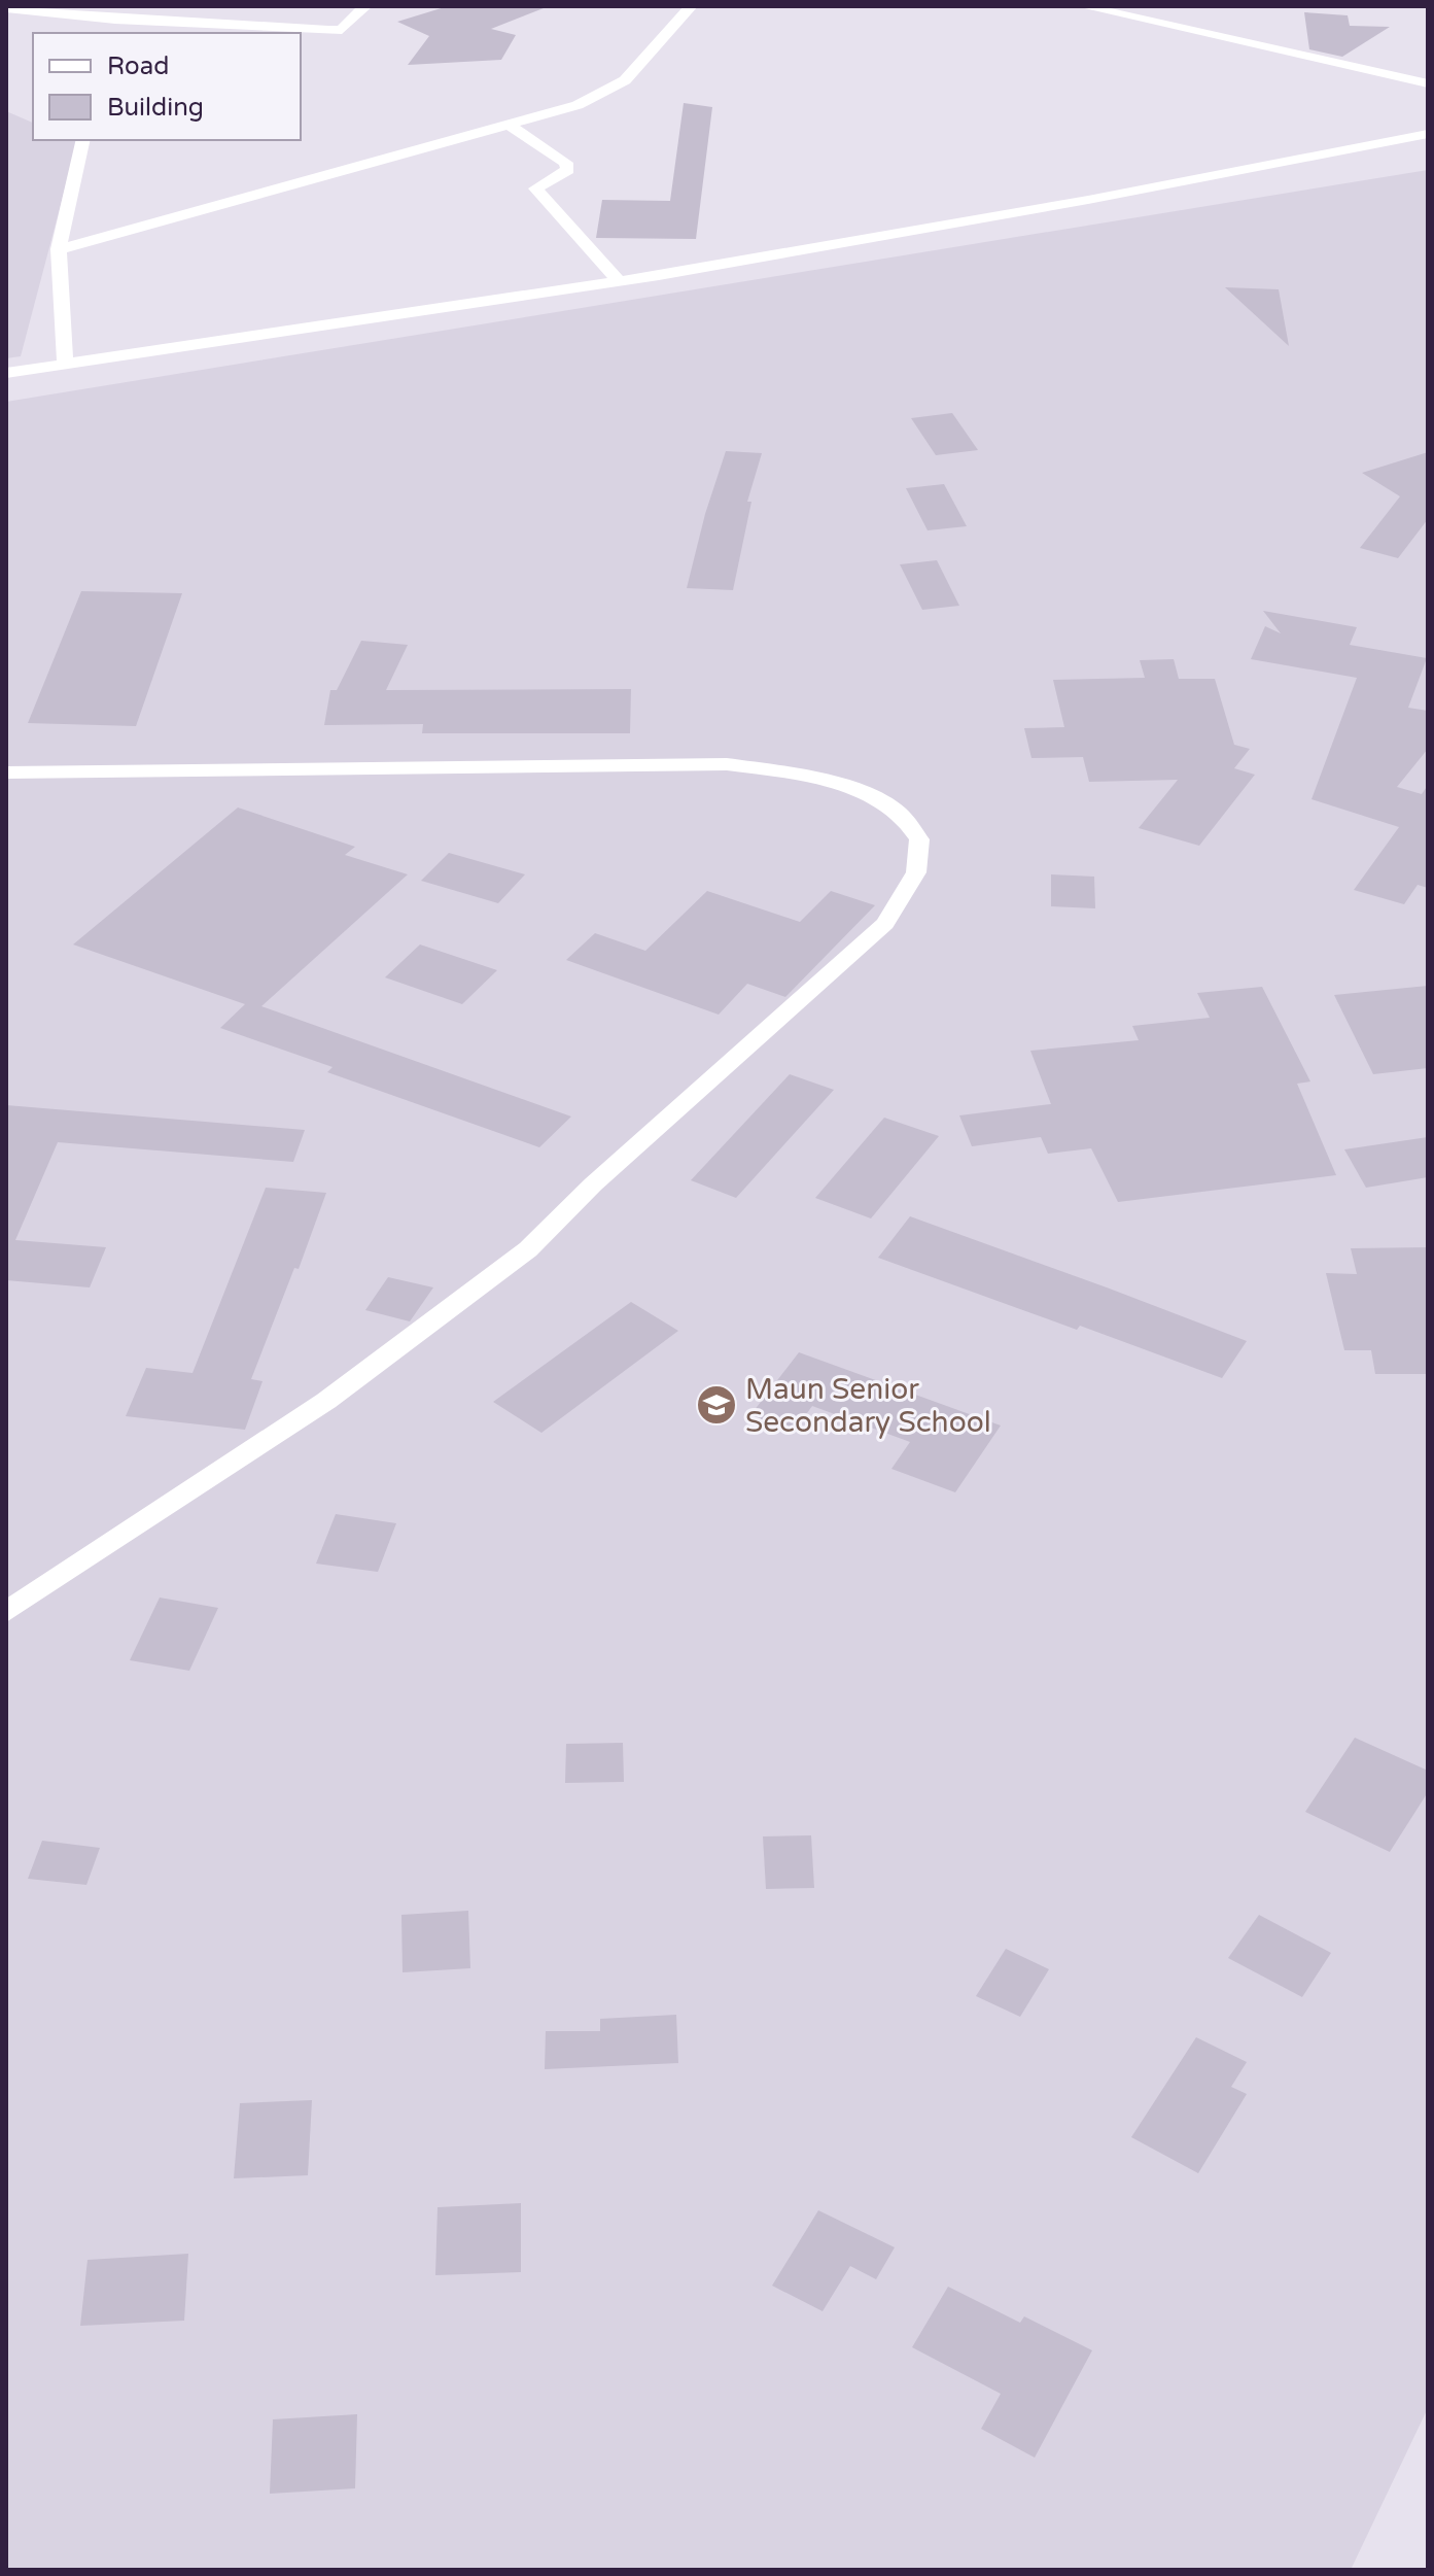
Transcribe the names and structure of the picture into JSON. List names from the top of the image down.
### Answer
{
  "places": {
    "school or university": ["Maun Senior Secondary School"]
  },
  "legend": ["Road", "Building"]
}
